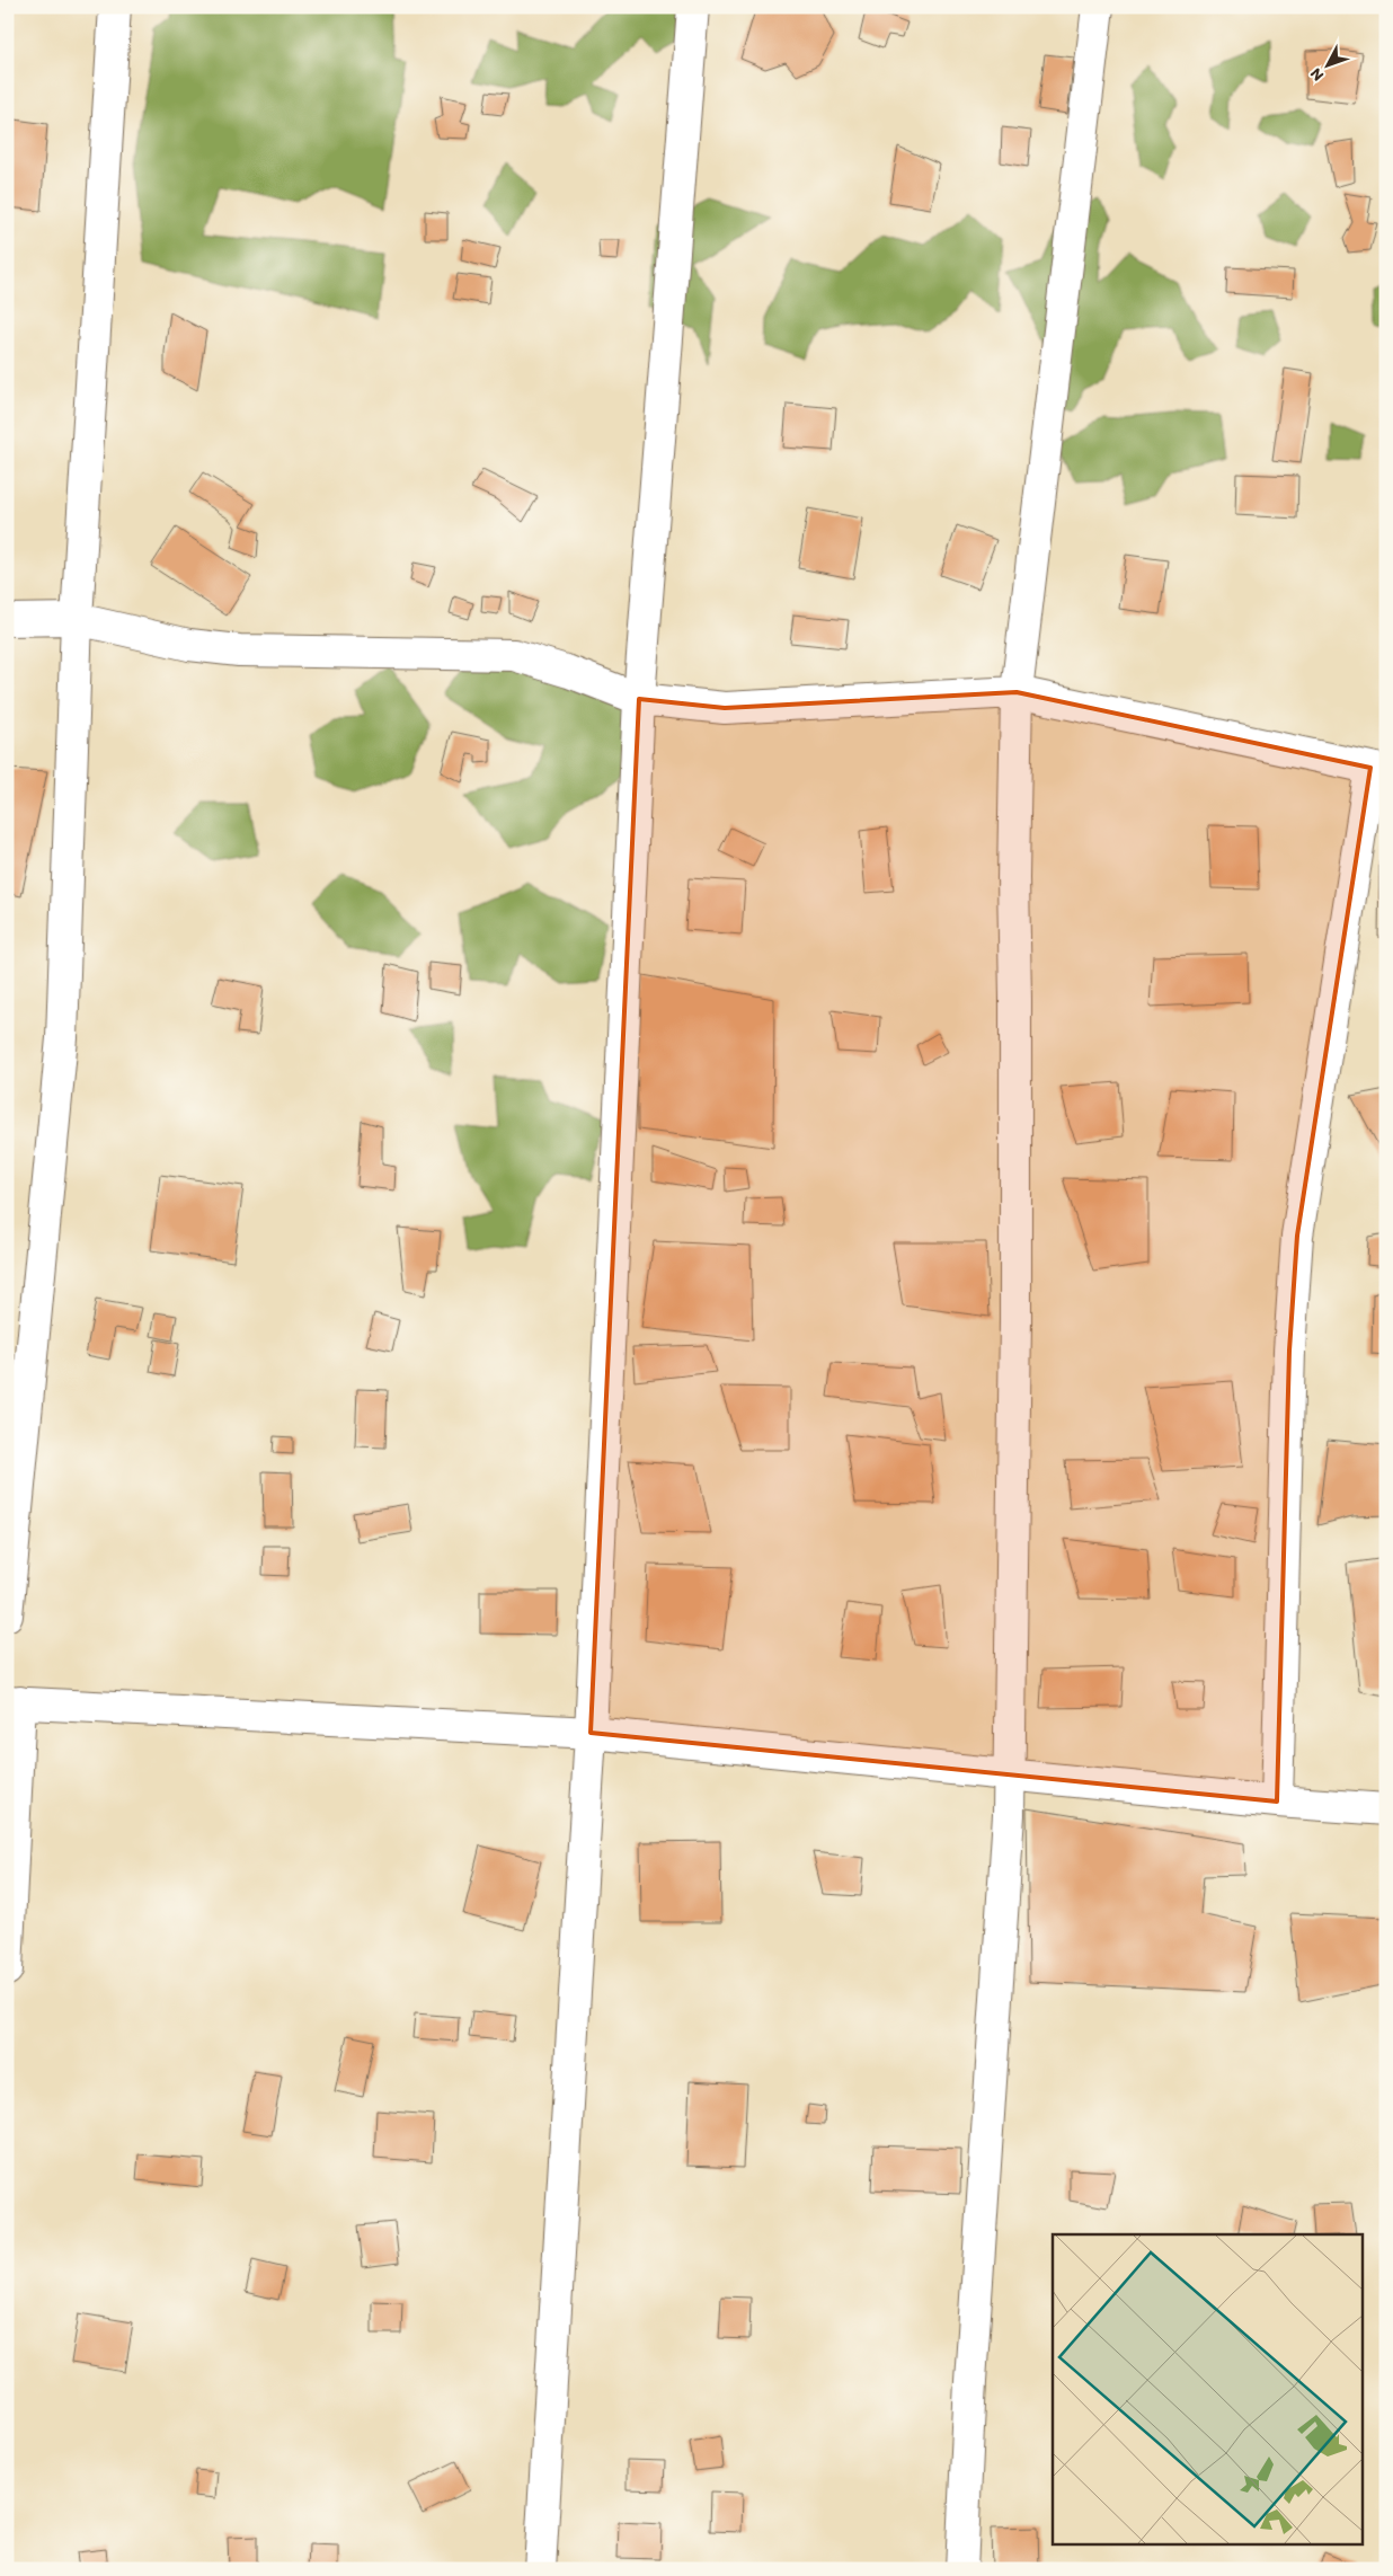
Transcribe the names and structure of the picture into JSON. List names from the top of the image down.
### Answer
{
  "north": "bottom left"
}
